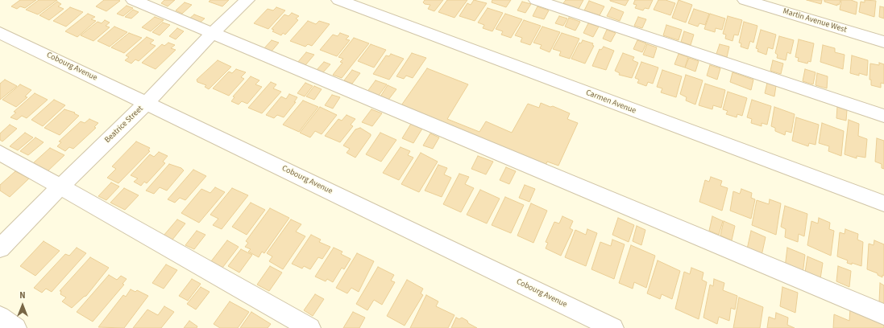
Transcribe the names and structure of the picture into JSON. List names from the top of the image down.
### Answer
{
  "streets": {
    "street": [
      "Martin Avenue West",
      "Cobourg Avenue",
      "Carmen Avenue",
      "Beatrice Street"
    ]
  },
  "crossings": [
    ["Cobourg Avenue", "Beatrice Street"]
  ],
  "north": "top"
}
